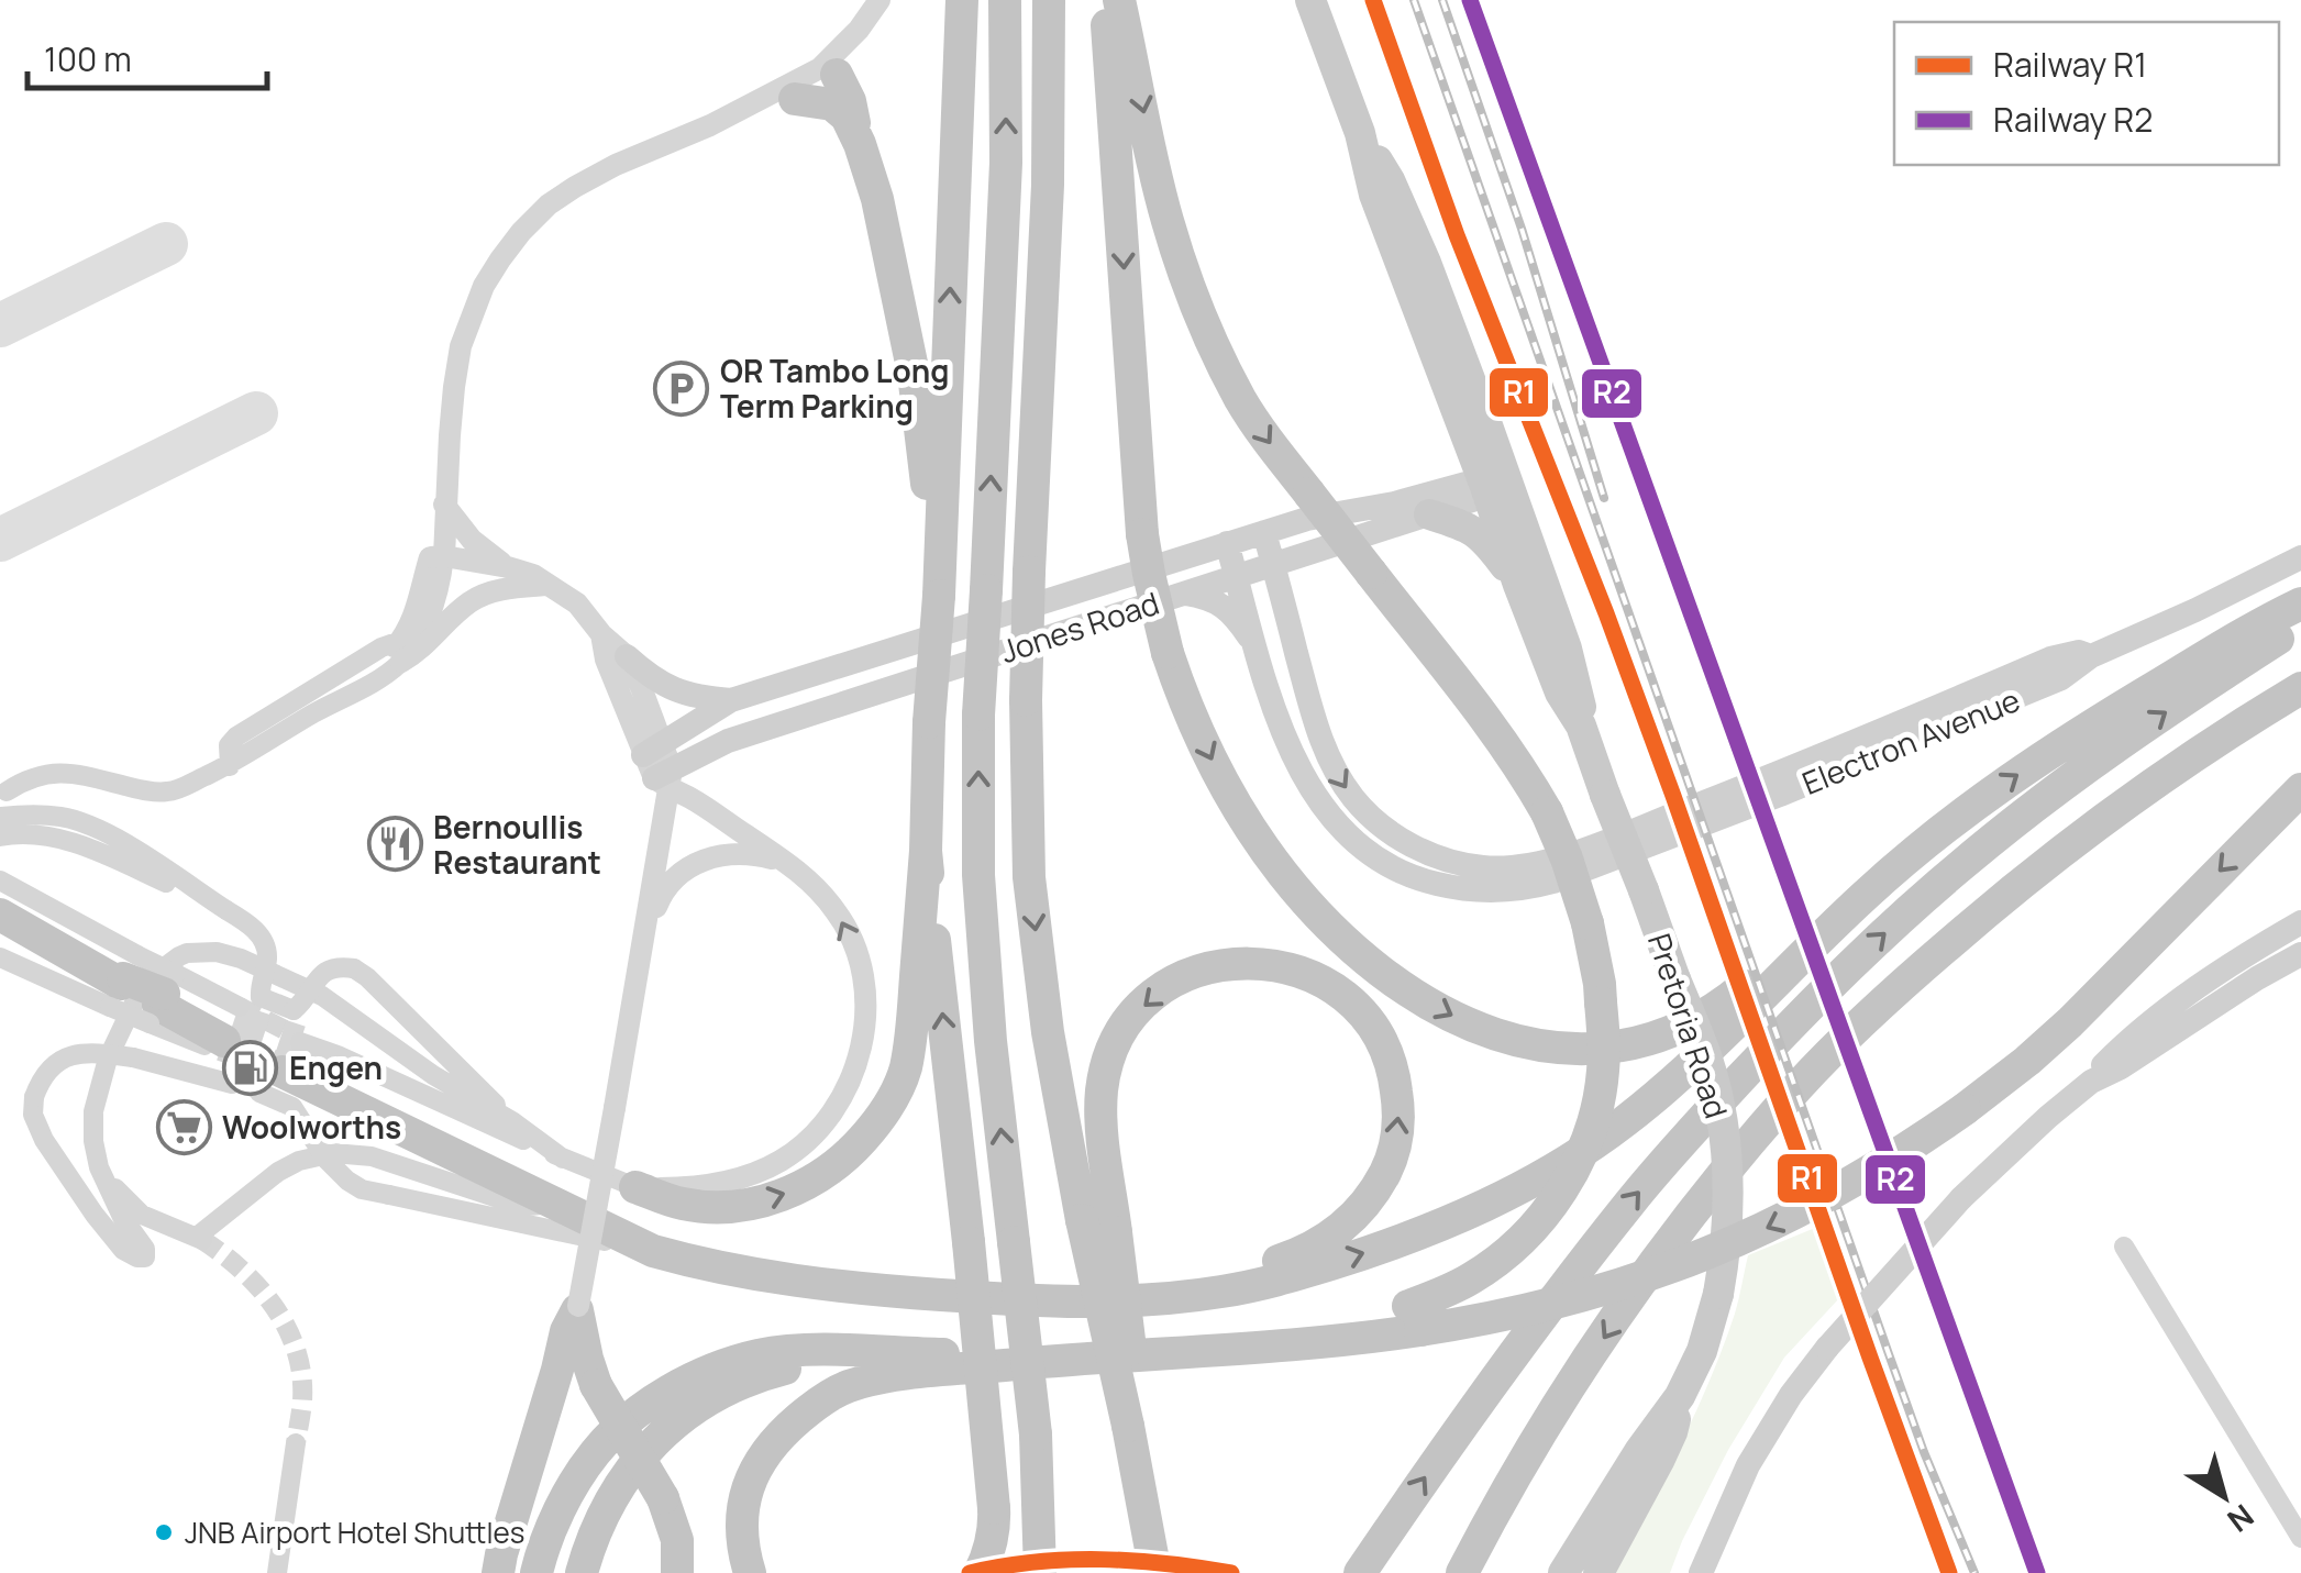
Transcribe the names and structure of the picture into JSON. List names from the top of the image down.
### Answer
{
  "streets": {
    "main road": ["Jones Road", "Electron Avenue", "Pretoria Road"]
  },
  "crossings": [
    ["Jones Road", "Electron Avenue"],
    ["Jones Road", "Pretoria Road"]
  ],
  "places": {
    "parking": ["OR Tambo Long Term Parking"],
    "restaurant": ["Bernoullis Restaurant"],
    "fuel station": ["Engen"],
    "supermarket": ["Woolworths"],
    "other": ["JNB Airport Hotel Shuttles"]
  },
  "lines": ["rail line R1", "rail line R2"],
  "legend": ["Railway R1", "Railway R2"],
  "scale_bar": "100 m",
  "north": "bottom right"
}
